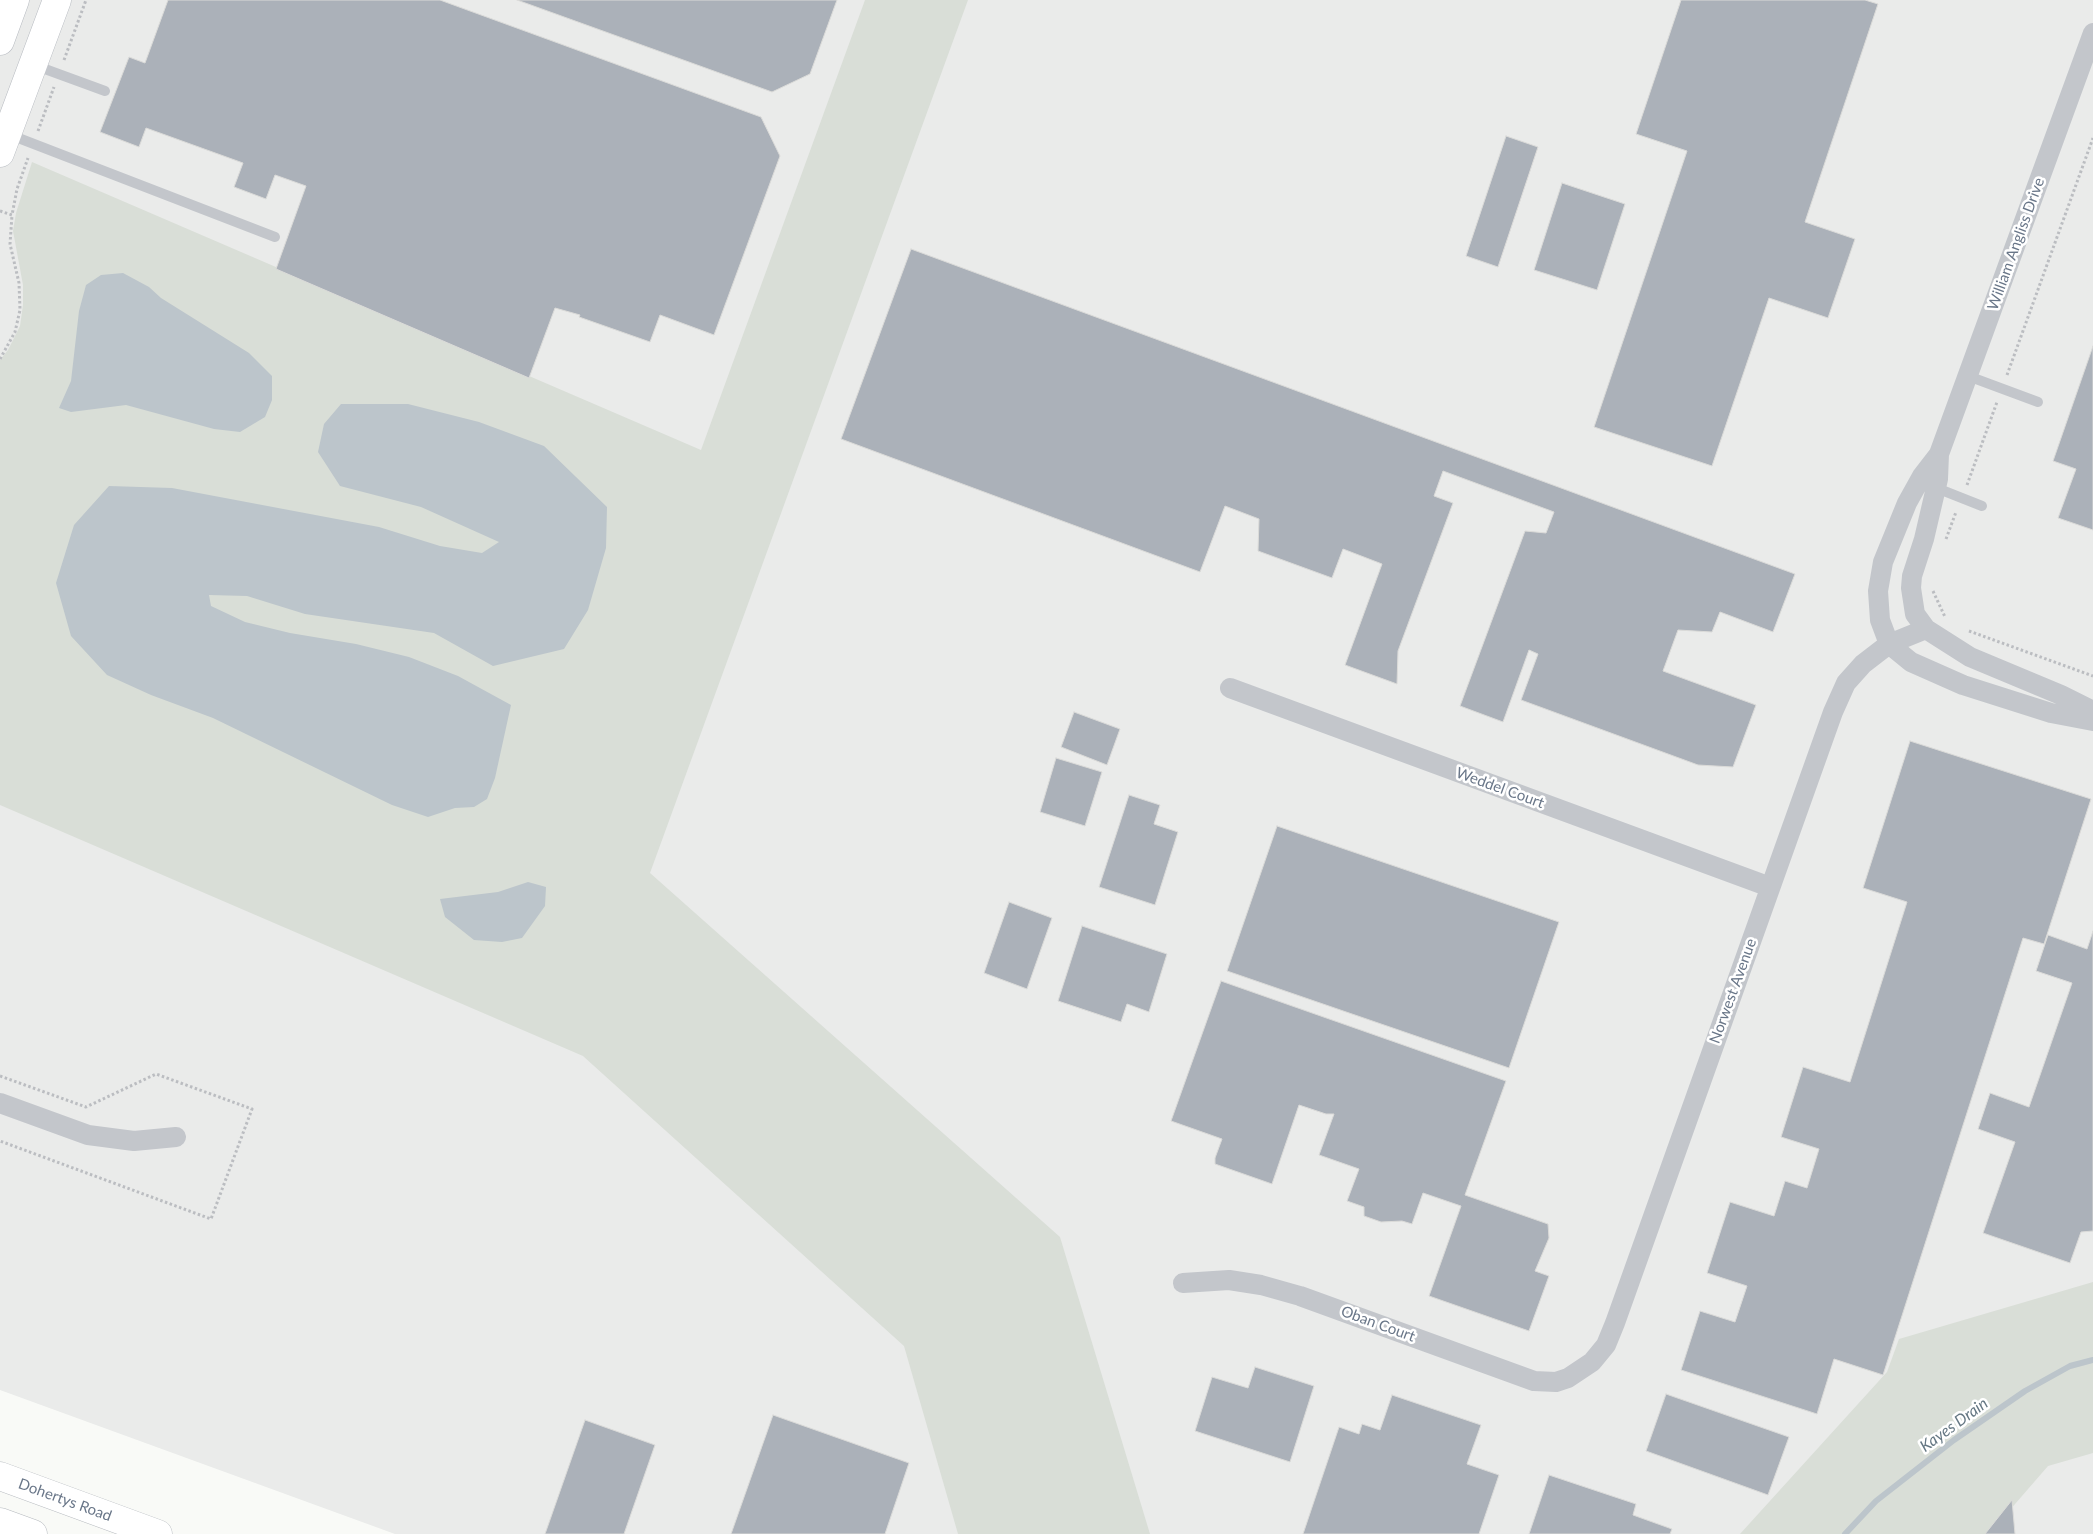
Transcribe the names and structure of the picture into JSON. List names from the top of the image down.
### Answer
{
  "streets": {
    "main road": ["Dohertys Road"],
    "street": [
      "William Angliss Drive",
      "Weddel Court",
      "Norwest Avenue",
      "Oban Court"
    ]
  },
  "crossings": [
    ["William Angliss Drive", "Norwest Avenue"],
    ["Weddel Court", "Norwest Avenue"],
    ["Norwest Avenue", "Oban Court"]
  ],
  "water": ["Kayes Drain"]
}
